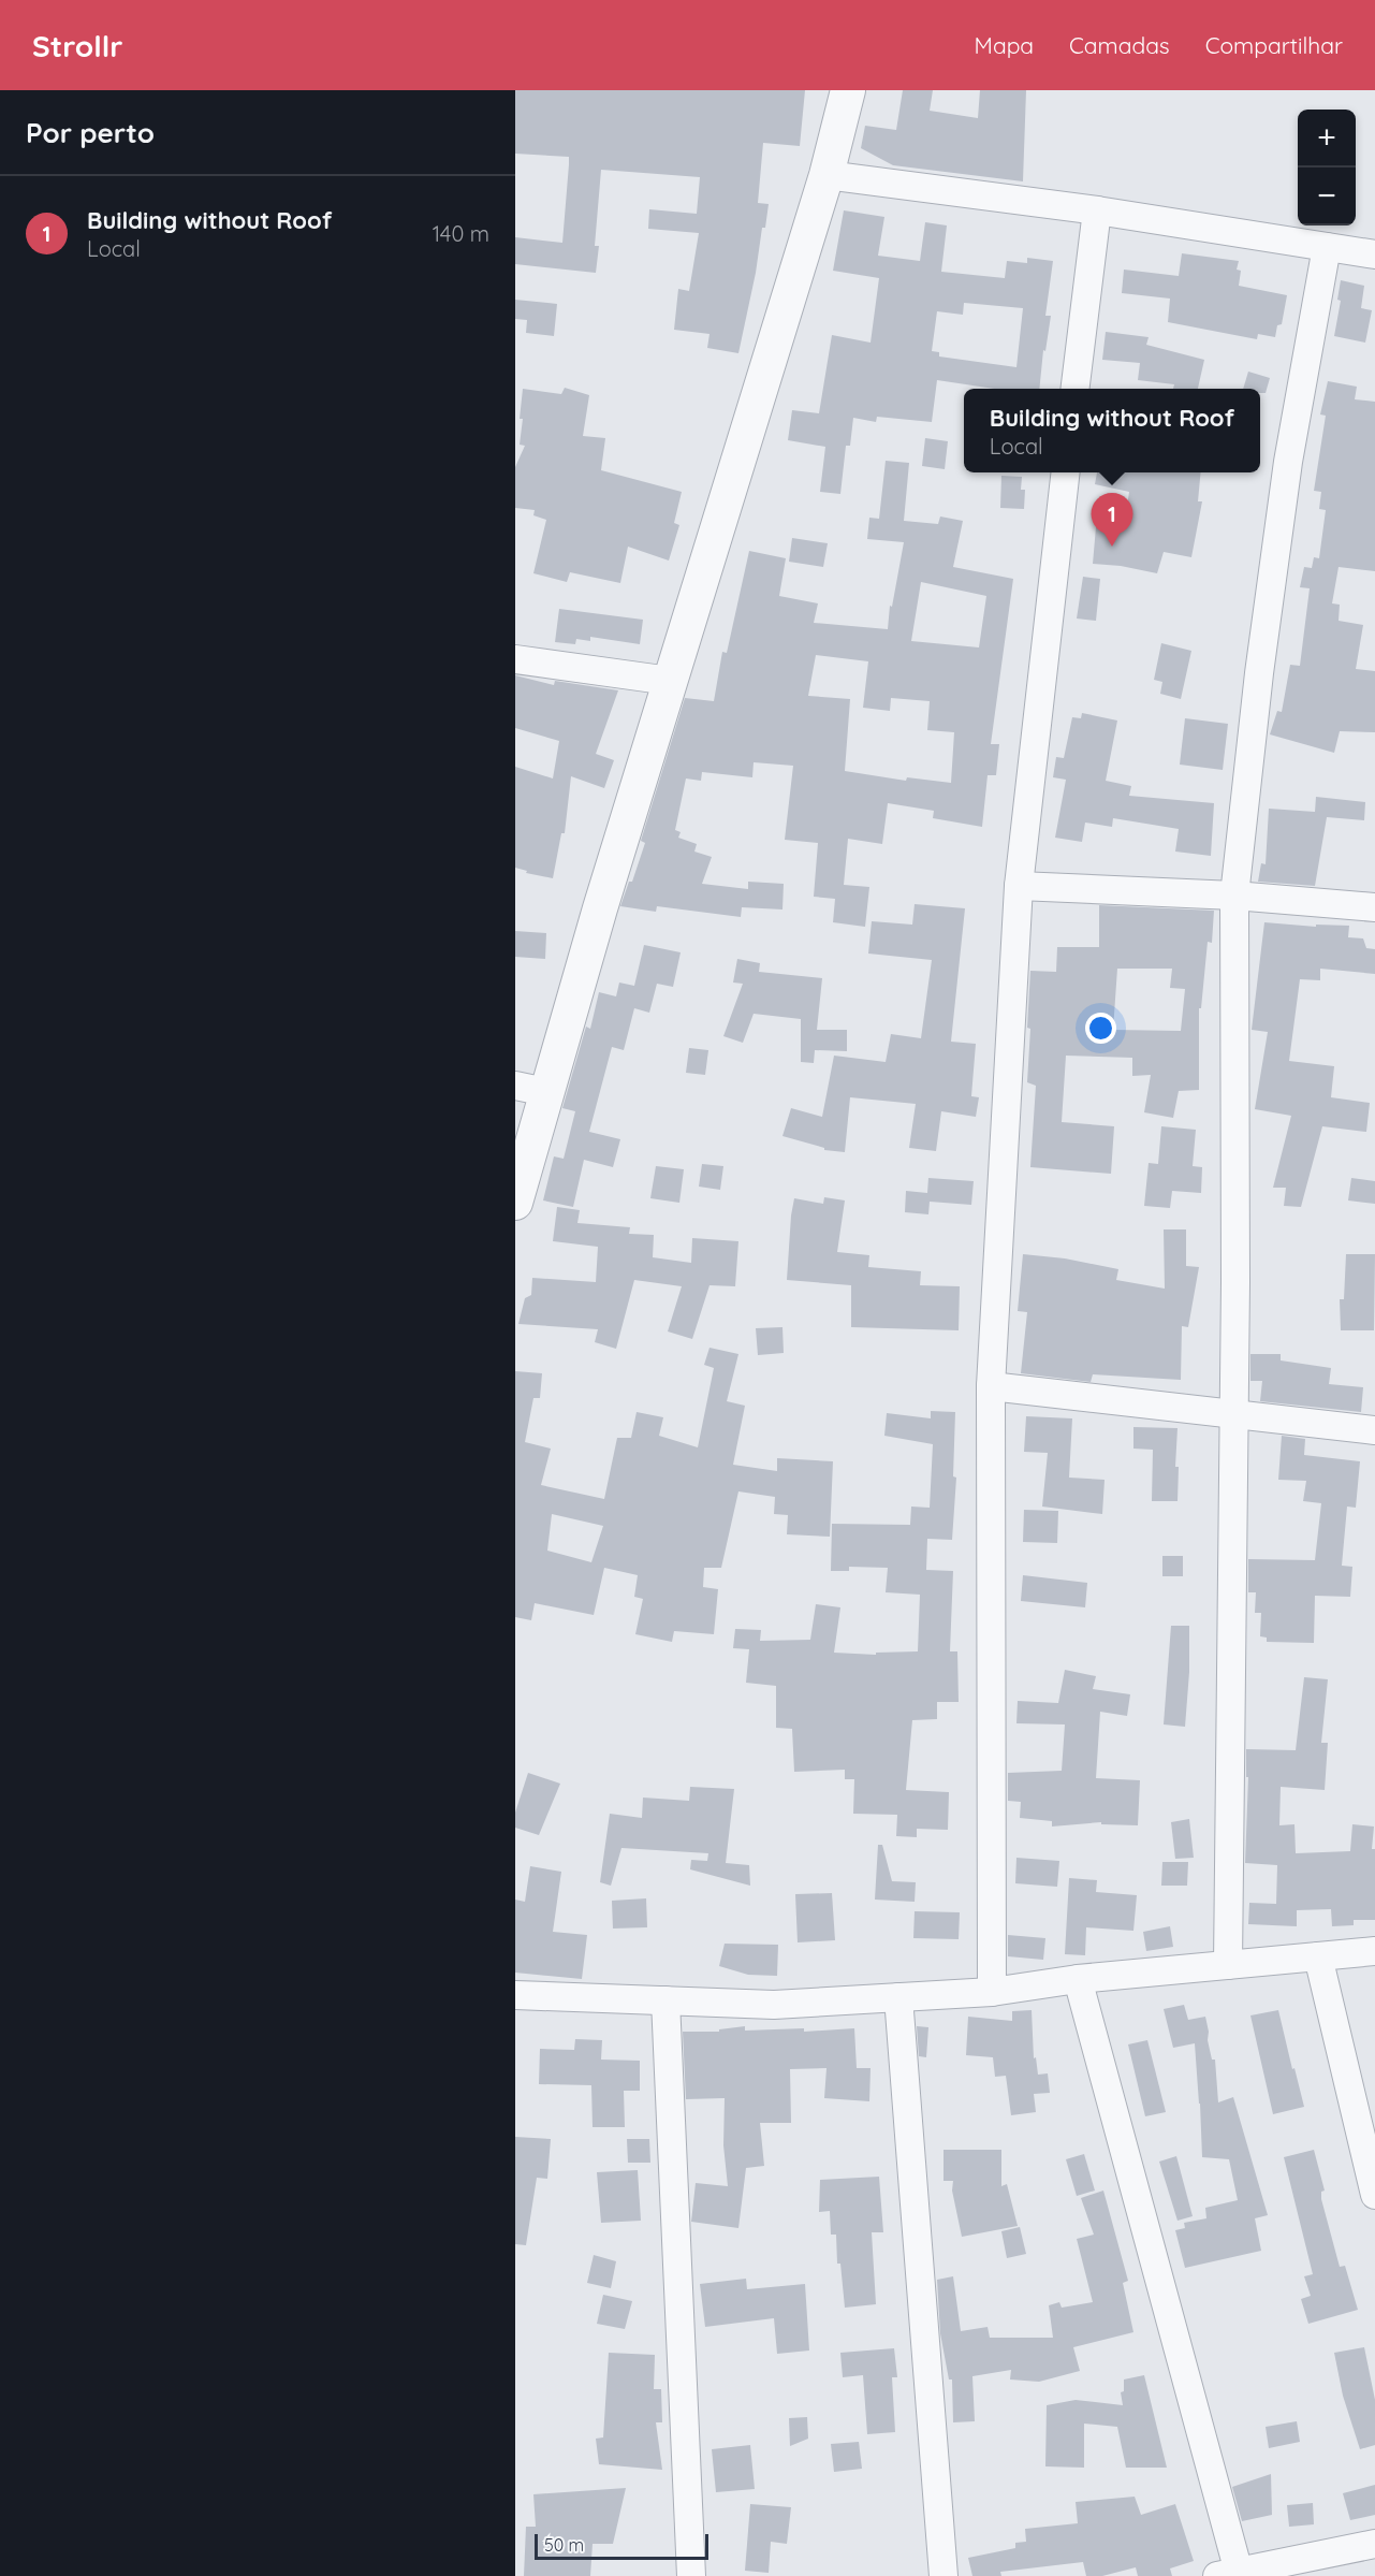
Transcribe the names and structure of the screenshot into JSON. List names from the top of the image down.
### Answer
{
  "scale_bar": "50 m",
  "page": {
    "header": "Strollr",
    "nav": ["Mapa", "Camadas", "Compartilhar"],
    "heading": "Por perto",
    "map_buttons": ["+", "−"],
    "list": [
      {
        "mark": "1",
        "name": "Building without Roof",
        "note": "Local",
        "value": "140 m"
      }
    ],
    "popup": ["Building without Roof", "Local"],
    "pins": "1",
    "scale": "50 m"
  }
}
